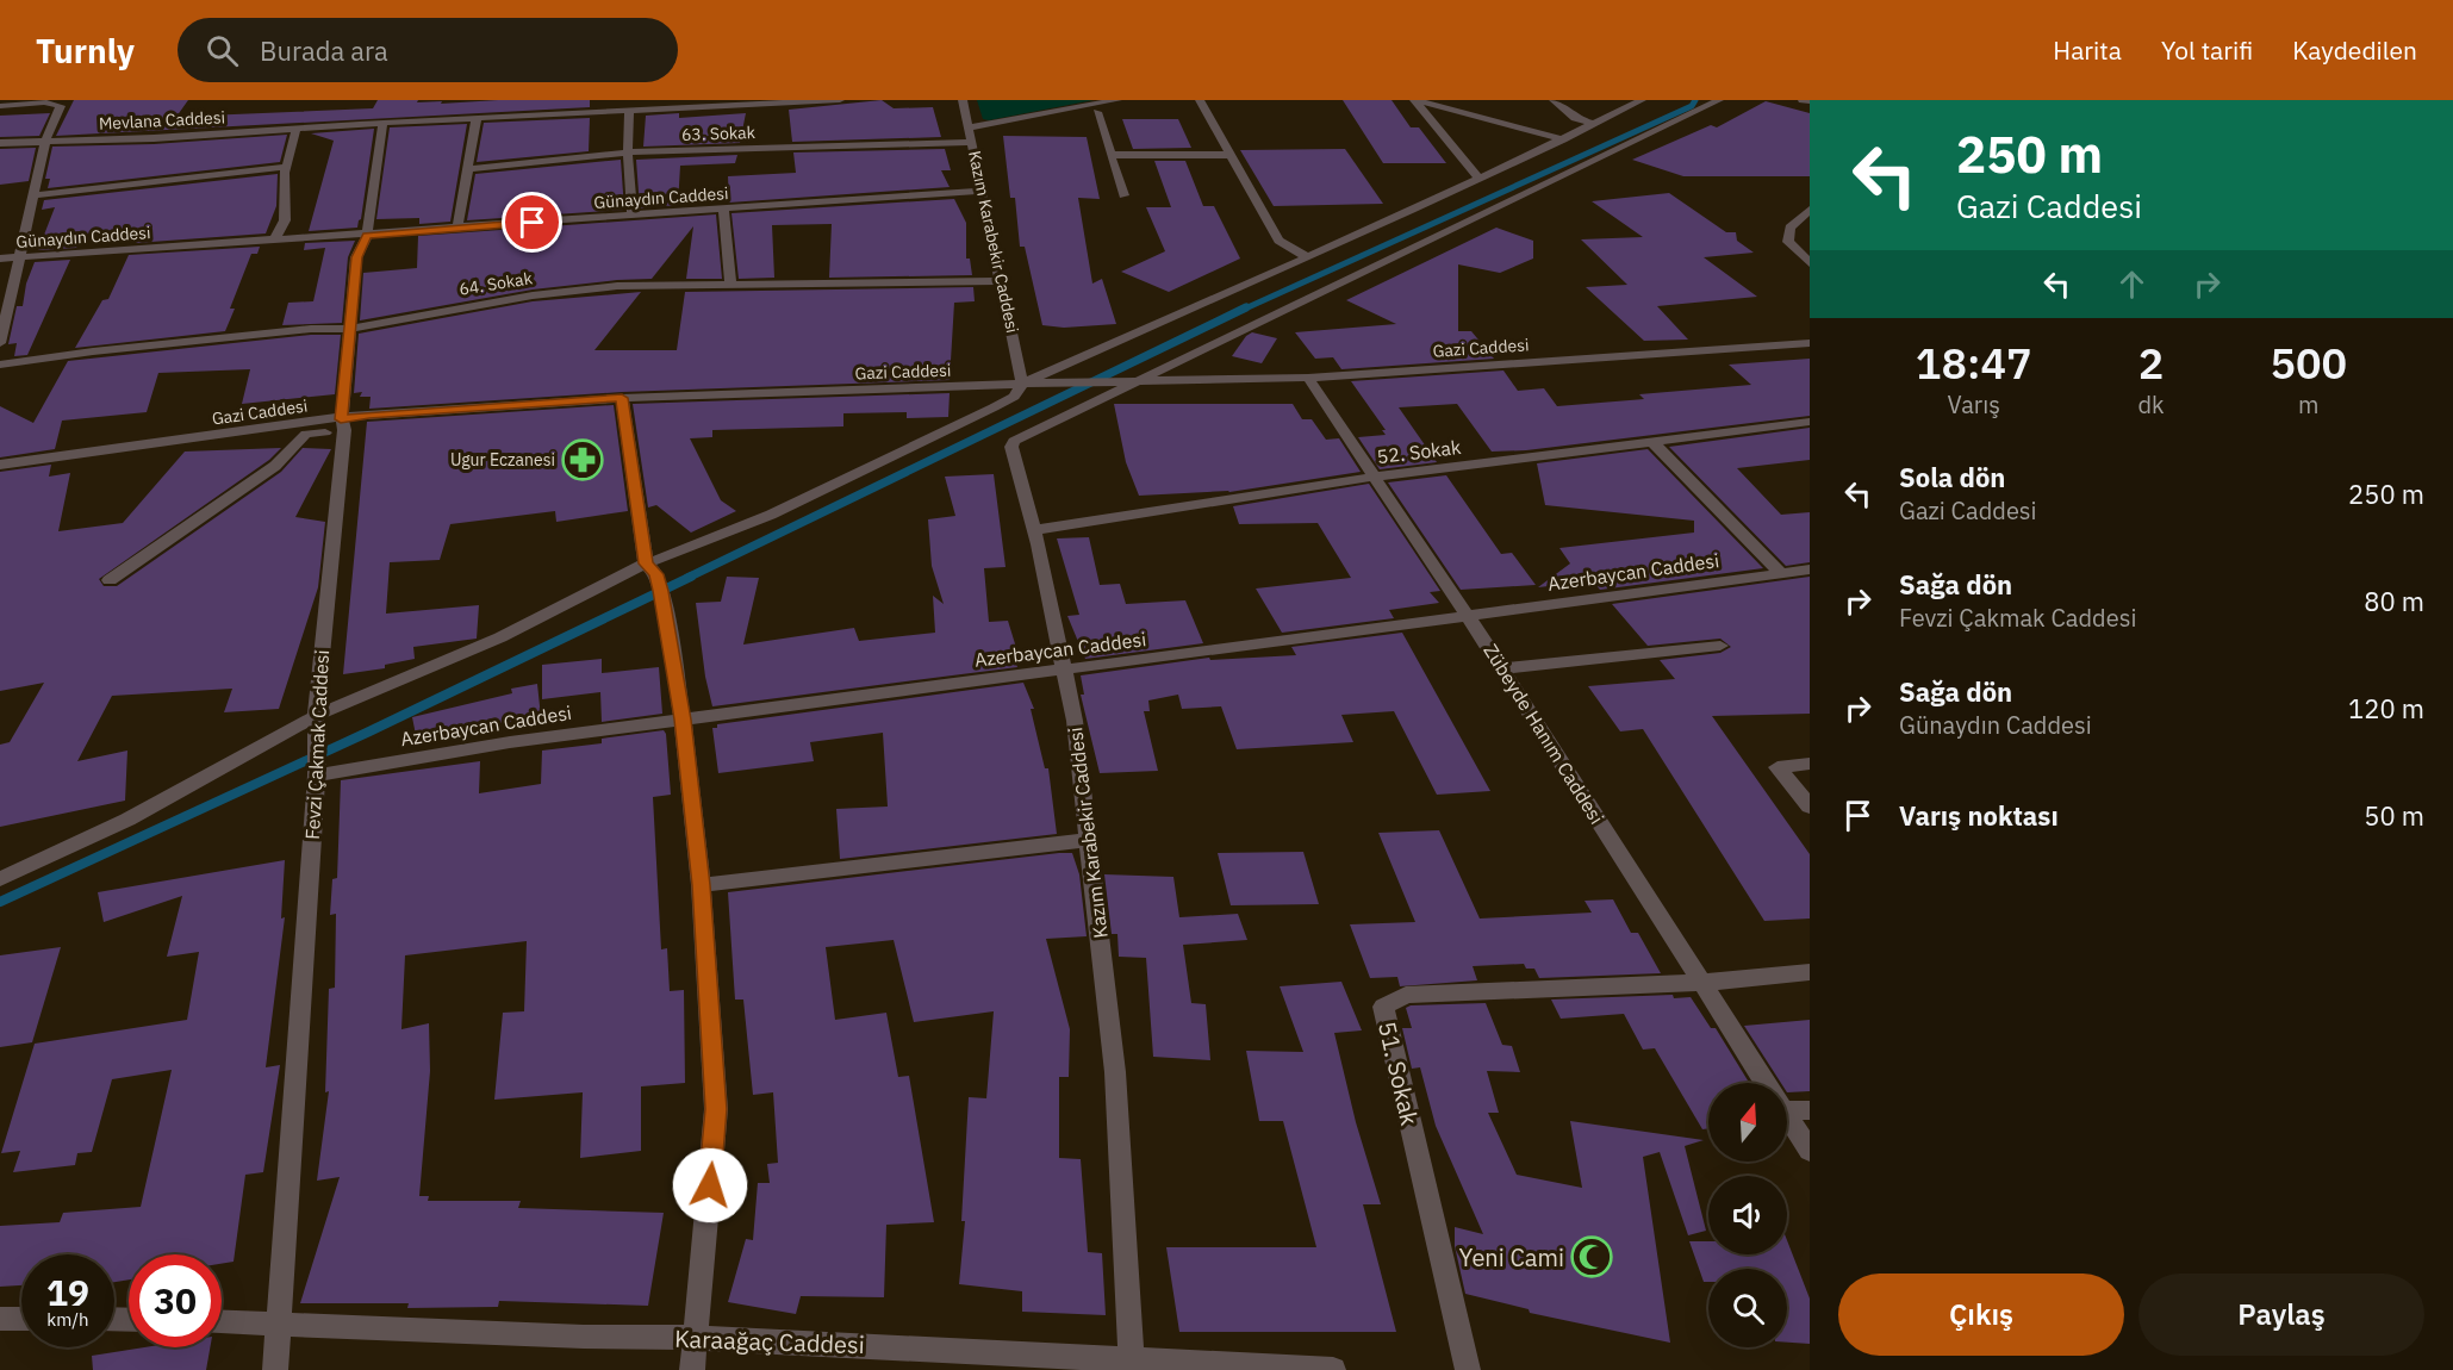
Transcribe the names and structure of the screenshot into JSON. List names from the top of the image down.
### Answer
{
  "streets": {
    "street": [
      "Mevlana Caddesi",
      "63. Sokak",
      "Günaydın Caddesi",
      "Kazım Karabekir Caddesi",
      "64. Sokak",
      "Gazi Caddesi",
      "52. Sokak",
      "Azerbaycan Caddesi",
      "Zübeyde Hanım Caddesi",
      "Fevzi Çakmak Caddesi",
      "51. Sokak",
      "Karaağaç Caddesi"
    ]
  },
  "crossings": [
    ["Mevlana Caddesi", "Fevzi Çakmak Caddesi"],
    ["63. Sokak", "Kazım Karabekir Caddesi"],
    ["Günaydın Caddesi", "Kazım Karabekir Caddesi"],
    ["Günaydın Caddesi", "Fevzi Çakmak Caddesi"],
    ["Kazım Karabekir Caddesi", "64. Sokak"],
    ["Kazım Karabekir Caddesi", "Gazi Caddesi"],
    ["Kazım Karabekir Caddesi", "52. Sokak"],
    ["Kazım Karabekir Caddesi", "Azerbaycan Caddesi"],
    ["Kazım Karabekir Caddesi", "Karaağaç Caddesi"],
    ["64. Sokak", "Fevzi Çakmak Caddesi"],
    ["Gazi Caddesi", "Zübeyde Hanım Caddesi"],
    ["Gazi Caddesi", "Fevzi Çakmak Caddesi"],
    ["52. Sokak", "Zübeyde Hanım Caddesi"],
    ["Azerbaycan Caddesi", "Zübeyde Hanım Caddesi"],
    ["Azerbaycan Caddesi", "Fevzi Çakmak Caddesi"],
    ["Zübeyde Hanım Caddesi", "51. Sokak"],
    ["Fevzi Çakmak Caddesi", "Karaağaç Caddesi"]
  ],
  "places": {
    "pharmacy": ["Ugur Eczanesi"],
    "mosque": ["Yeni Cami"]
  },
  "north": "top",
  "page": {
    "header": "Turnly",
    "search": "Burada ara",
    "nav": ["Harita", "Yol tarifi", "Kaydedilen"],
    "turn": ["250 m", "Gazi Caddesi"],
    "eta": [
      "18:47",
      "Varış",
      "2",
      "dk",
      "500",
      "m"
    ],
    "list": [
      {
        "name": "Sola dön",
        "note": "Gazi Caddesi",
        "value": "250 m"
      },
      {
        "name": "Sağa dön",
        "note": "Fevzi Çakmak Caddesi",
        "value": "80 m"
      },
      {
        "name": "Sağa dön",
        "note": "Günaydın Caddesi",
        "value": "120 m"
      },
      {
        "name": "Varış noktası",
        "value": "50 m"
      }
    ],
    "speed": "19 km/h",
    "limit": "30",
    "buttons": ["Çıkış", "Paylaş"]
  }
}
